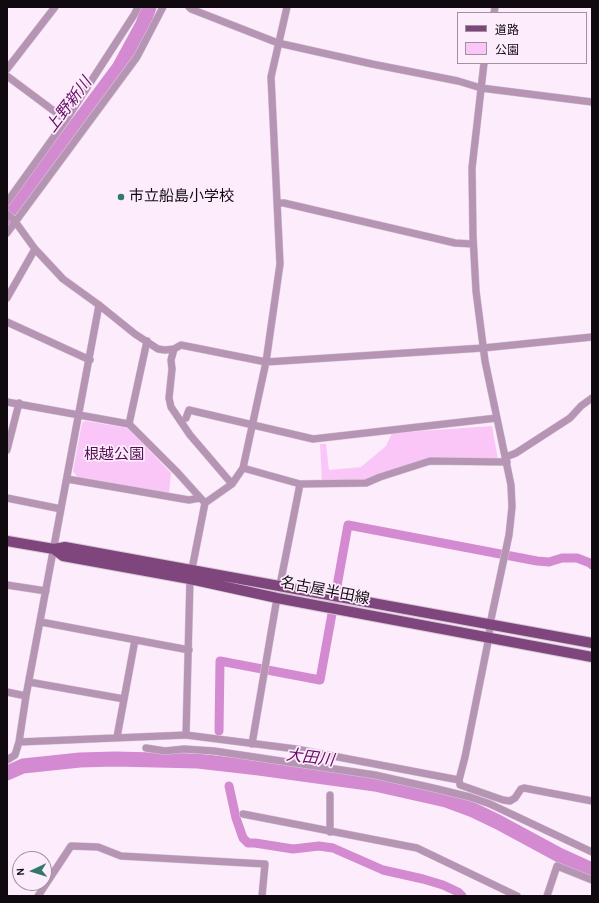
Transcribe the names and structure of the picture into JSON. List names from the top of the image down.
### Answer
{
  "streets": {
    "main road": ["名古屋半田線"]
  },
  "water": ["上野新川", "大田川"],
  "parks": ["根越公園"],
  "places": ["市立船島小学校"],
  "legend": ["道路", "公園"],
  "north": "left"
}
